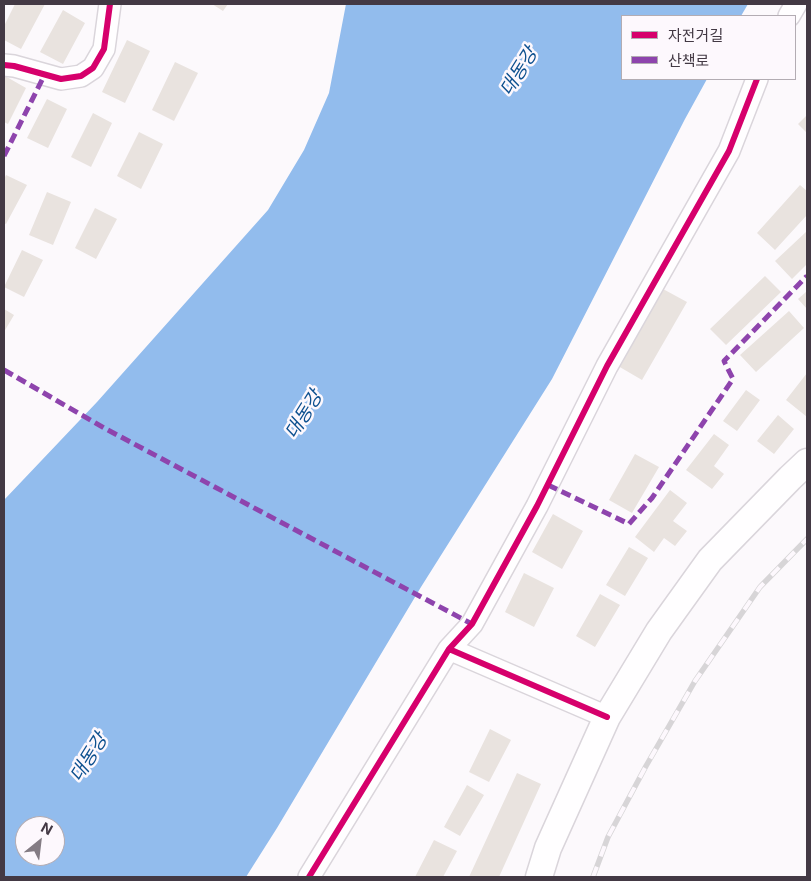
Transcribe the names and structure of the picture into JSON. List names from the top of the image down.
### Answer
{
  "water": ["대동강"],
  "legend": ["자전거길", "산책로"],
  "north": "top right"
}
